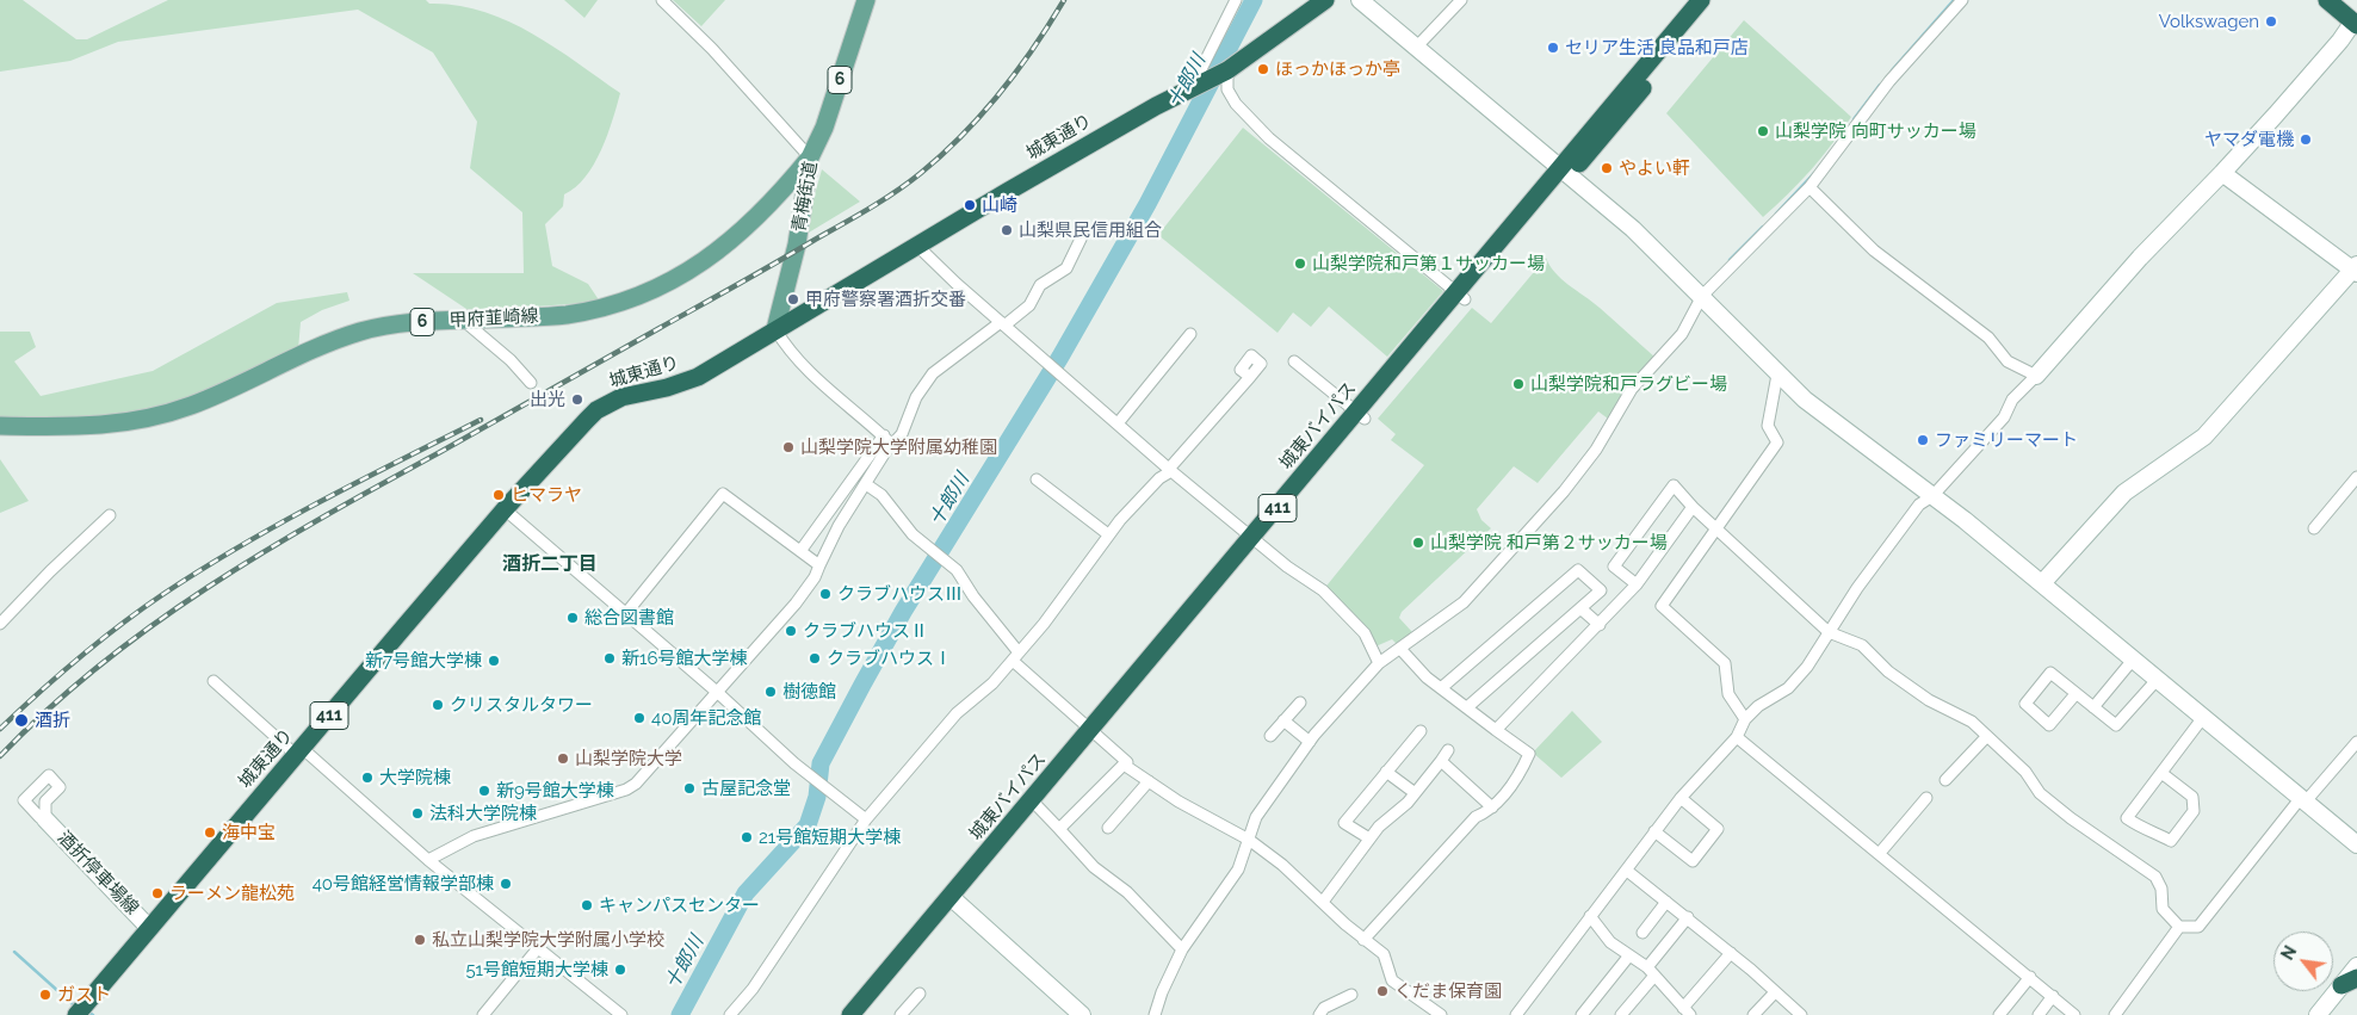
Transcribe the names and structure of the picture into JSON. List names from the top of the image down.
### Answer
{
  "streets": {
    "highway": ["城東通り", "城東バイパス", "411"],
    "main road": ["6", "青梅街道", "甲府韮崎線"],
    "street": ["酒折停車場線"]
  },
  "crossings": [
    ["城東通り", "青梅街道"],
    ["城東通り", "酒折停車場線"],
    ["青梅街道", "甲府韮崎線"]
  ],
  "districts": ["酒折二丁目"],
  "water": ["十郎川"],
  "places": [
    "Volkswagen",
    "セリア生活 良品和戸店",
    "ほっかほっか亭",
    "山梨学院 向町サッカー場",
    "ヤマダ電機",
    "やよい軒",
    "山崎",
    "山梨県民信用組合",
    "山梨学院和戸第１サッカー場",
    "甲府警察署酒折交番",
    "山梨学院和戸ラグビー場",
    "出光",
    "ファミリーマート",
    "山梨学院大学附属幼稚園",
    "ヒマラヤ",
    "山梨学院 和戸第２サッカー場",
    "クラブハウスⅢ",
    "総合図書館",
    "クラブハウスⅡ",
    "新16号館大学棟",
    "クラブハウスⅠ",
    "新7号館大学棟",
    "樹徳館",
    "クリスタルタワー",
    "40周年記念館",
    "酒折",
    "山梨学院大学",
    "大学院棟",
    "古屋記念堂",
    "新9号館大学棟",
    "法科大学院棟",
    "海中宝",
    "21号館短期大学棟",
    "40号館経営情報学部棟",
    "ラーメン龍松苑",
    "キャンパスセンター",
    "私立山梨学院大学附属小学校",
    "51号館短期大学棟",
    "くだま保育園",
    "ガスト"
  ],
  "north": "top left"
}
